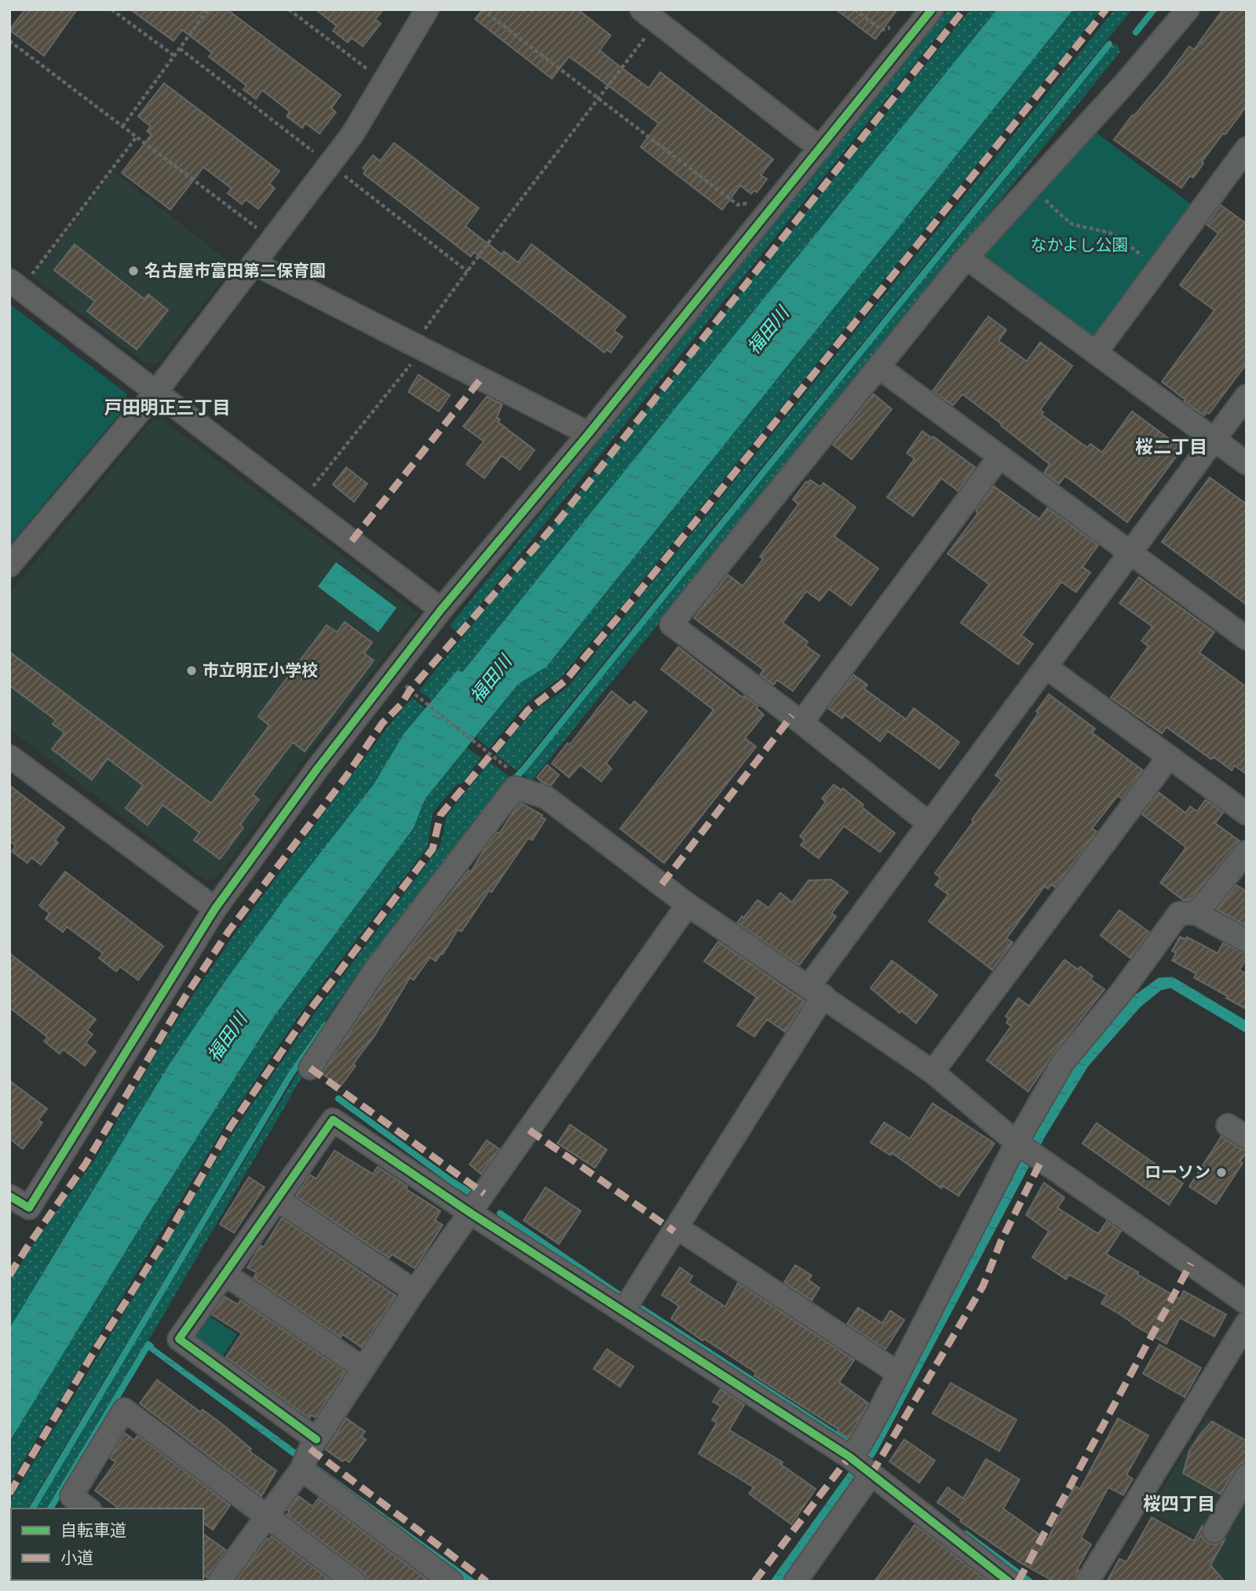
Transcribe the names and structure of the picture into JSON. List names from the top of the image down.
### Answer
{
  "districts": ["戸田明正三丁目", "桜二丁目", "桜四丁目"],
  "water": ["福田川"],
  "parks": ["なかよし公園"],
  "places": ["名古屋市富田第二保育園", "市立明正小学校", "ローソン"],
  "legend": ["自転車道", "小道"]
}
